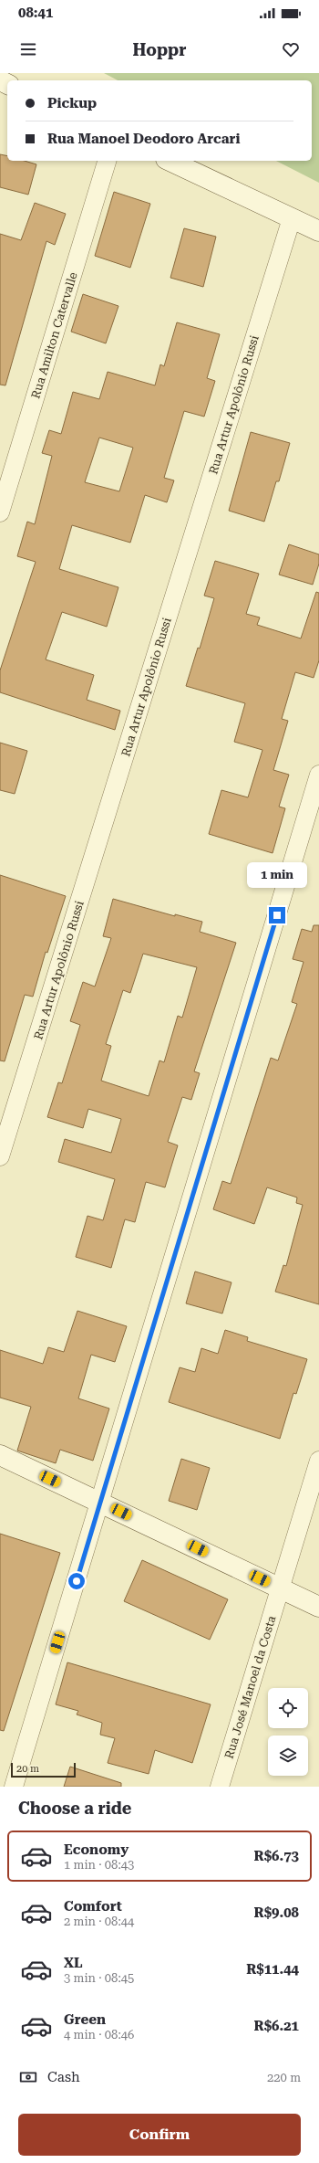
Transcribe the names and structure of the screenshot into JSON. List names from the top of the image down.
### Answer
{
  "streets": {
    "street": ["Rua Amilton Catervalle", "Rua Artur Apolônio Russi", "Rua José Manoel da Costa"]
  },
  "scale_bar": "20 m",
  "page": {
    "status": "08:41",
    "header": "Hoppr",
    "banner": ["Pickup", "Rua Manoel Deodoro Arcari"],
    "bubble": "1 min",
    "scale": "20 m",
    "heading": "Choose a ride",
    "list": [
      {
        "name": "Economy",
        "note": "1 min · 08:43",
        "value": "R$6.73"
      },
      {
        "name": "Comfort",
        "note": "2 min · 08:44",
        "value": "R$9.08"
      },
      {
        "name": "XL",
        "note": "3 min · 08:45",
        "value": "R$11.44"
      },
      {
        "name": "Green",
        "note": "4 min · 08:46",
        "value": "R$6.21"
      }
    ],
    "pay": ["Cash", "220 m"],
    "buttons": "Confirm"
  }
}
